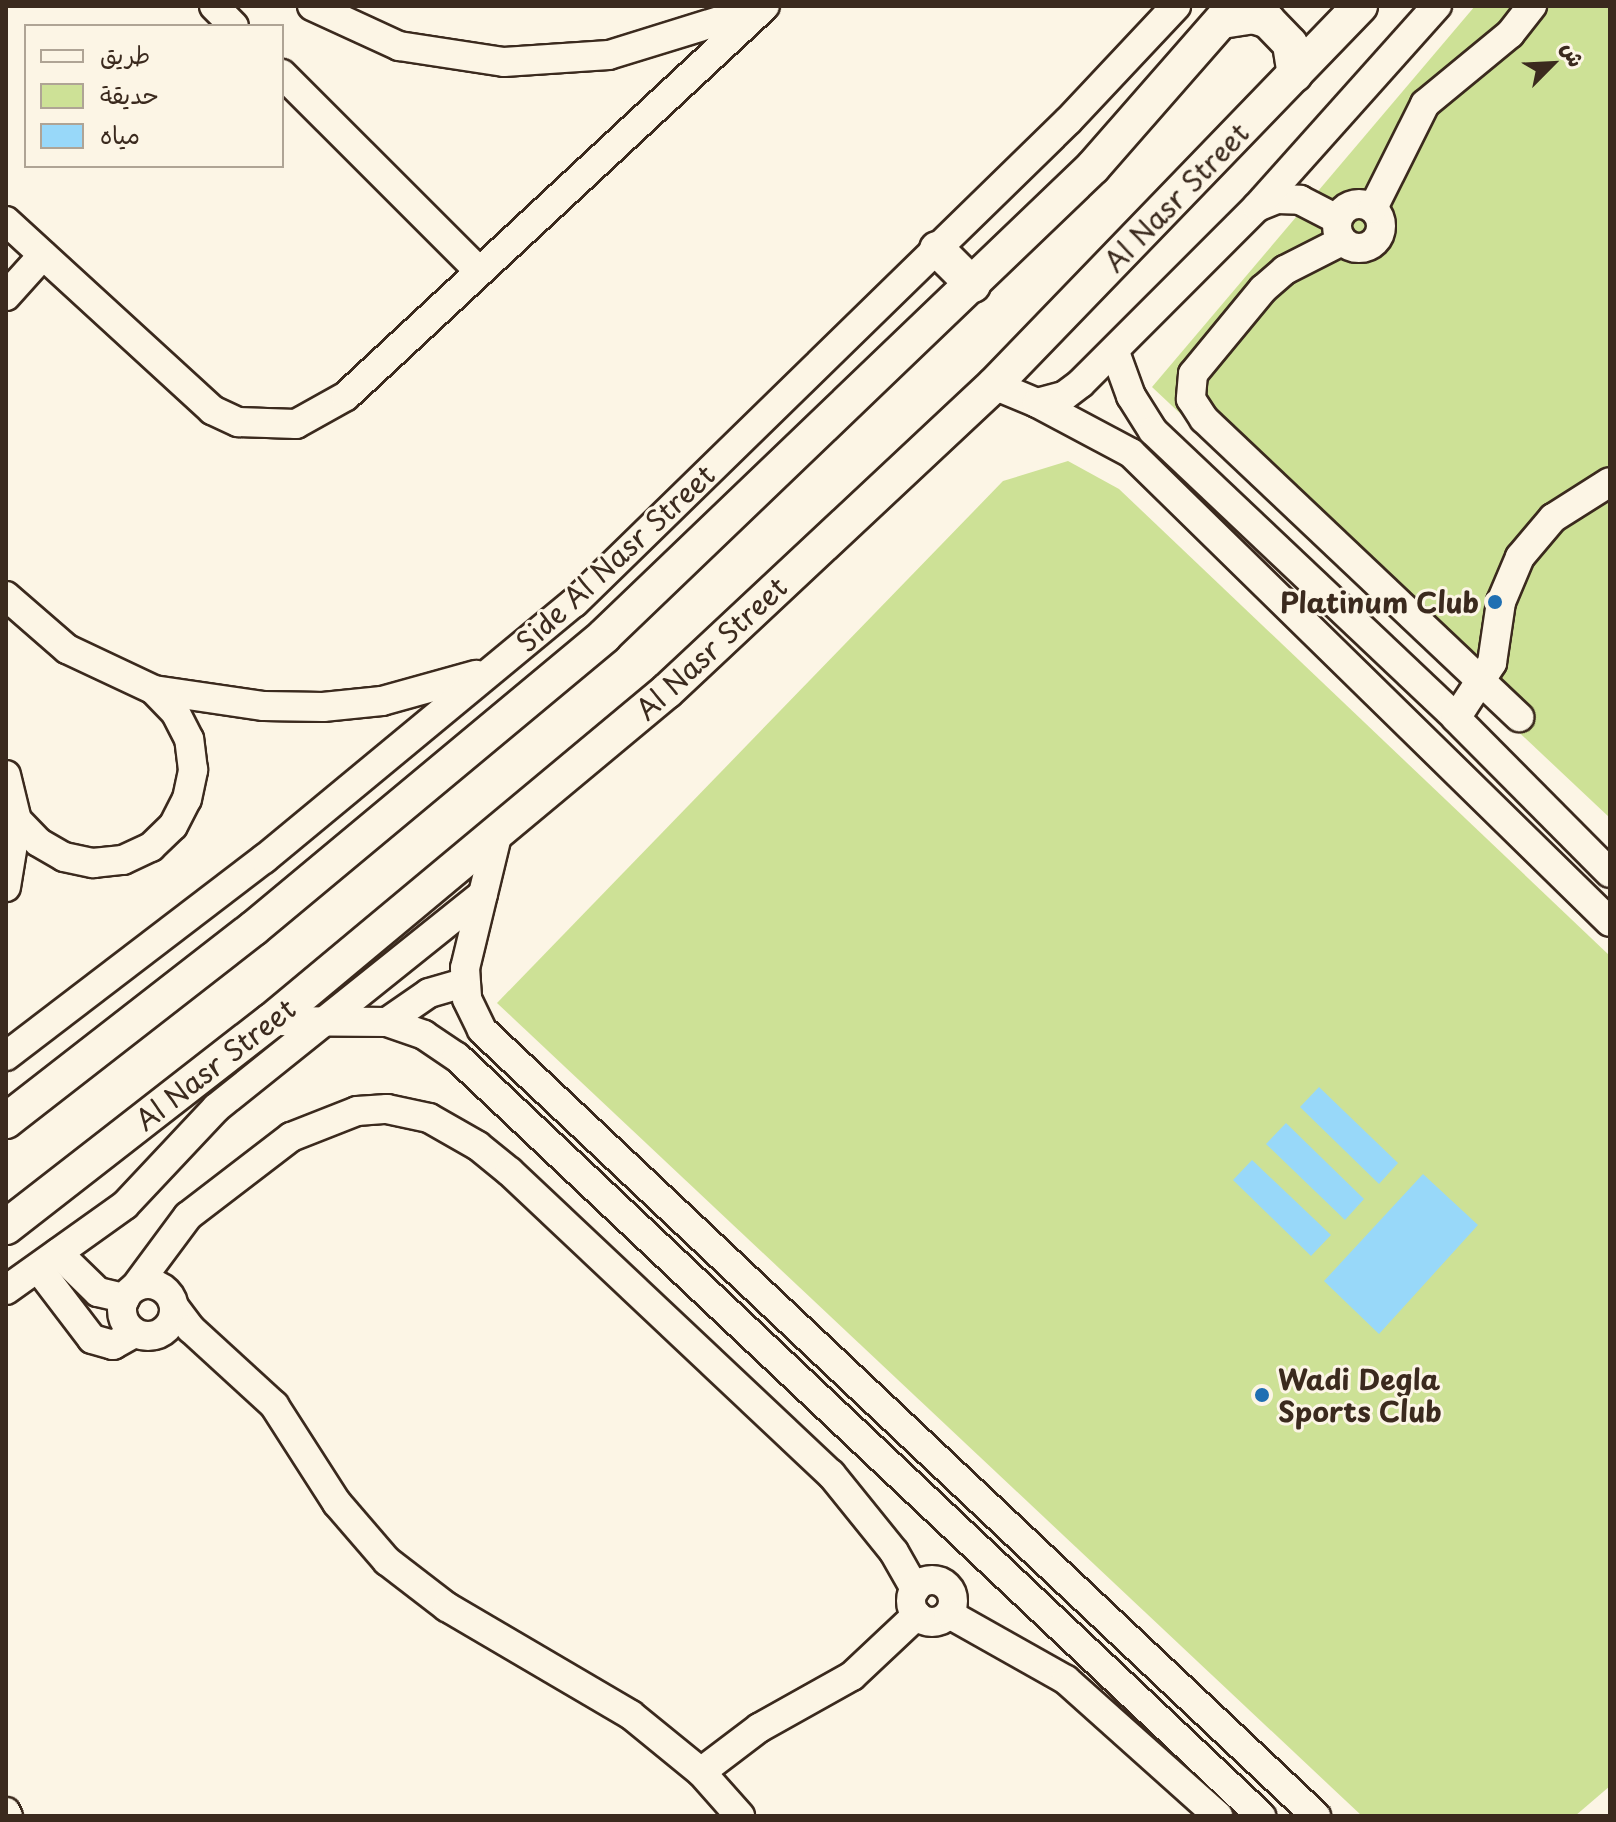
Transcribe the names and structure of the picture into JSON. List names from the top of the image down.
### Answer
{
  "streets": {
    "main road": ["Al Nasr Street"],
    "street": ["Side Al Nasr Street"]
  },
  "places": ["Platinum Club", "Wadi Degla Sports Club"],
  "legend": ["طريق", "حديقة", "مياه"],
  "north": "top right"
}
